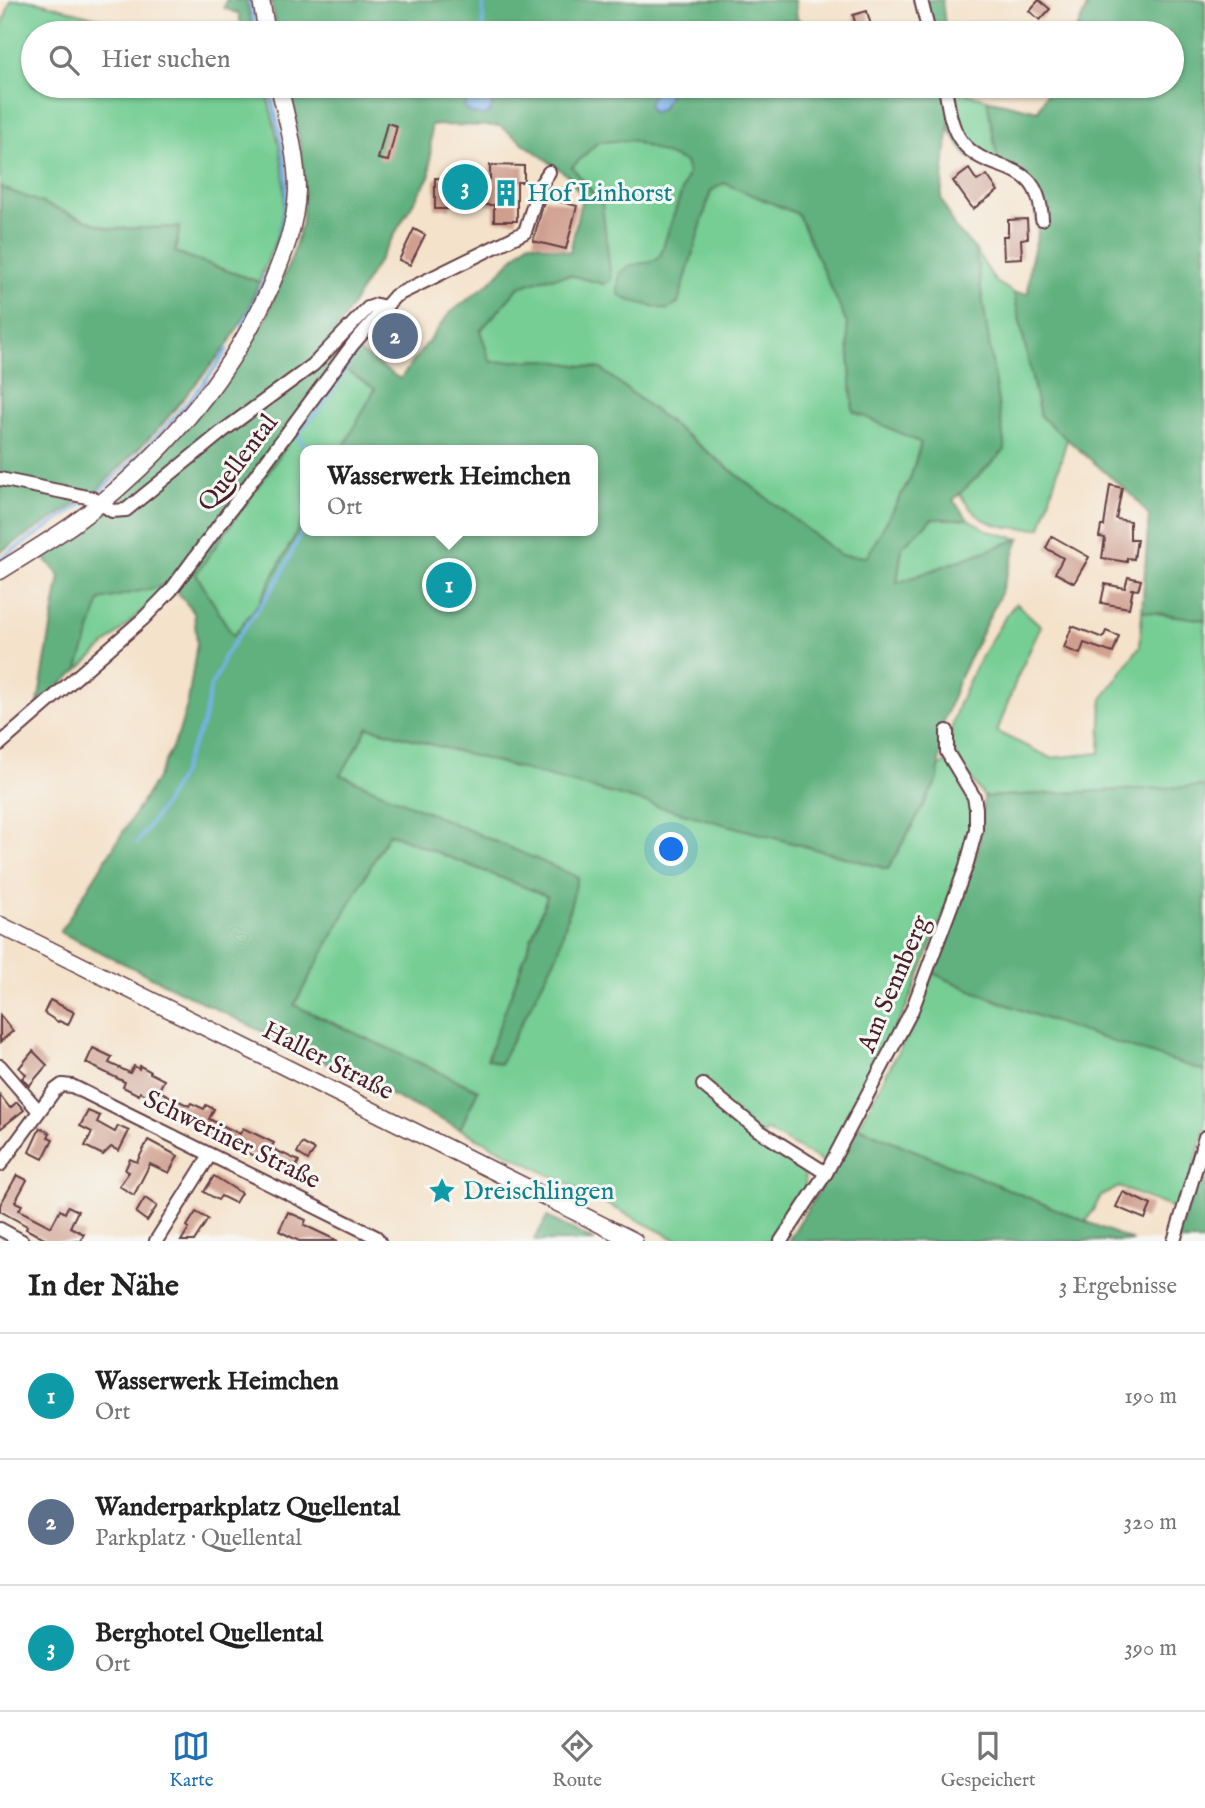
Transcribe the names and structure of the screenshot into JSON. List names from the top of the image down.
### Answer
{
  "streets": {
    "main road": ["Haller Straße"],
    "street": ["Quellental", "Am Sennberg", "Schweriner Straße"]
  },
  "places": {
    "building": ["Hof Linhorst"],
    "place": ["Dreischlingen"]
  },
  "page": {
    "search": "Hier suchen",
    "pins": ["3", "2", "1"],
    "popup": ["Wasserwerk Heimchen", "Ort"],
    "heading": ["In der Nähe", "3 Ergebnisse"],
    "list": [
      {
        "mark": "1",
        "name": "Wasserwerk Heimchen",
        "note": "Ort",
        "value": "190 m"
      },
      {
        "mark": "2",
        "name": "Wanderparkplatz Quellental",
        "note": "Parkplatz · Quellental",
        "value": "320 m"
      },
      {
        "mark": "3",
        "name": "Berghotel Quellental",
        "note": "Ort",
        "value": "390 m"
      }
    ],
    "nav": ["Karte", "Route", "Gespeichert"]
  }
}
